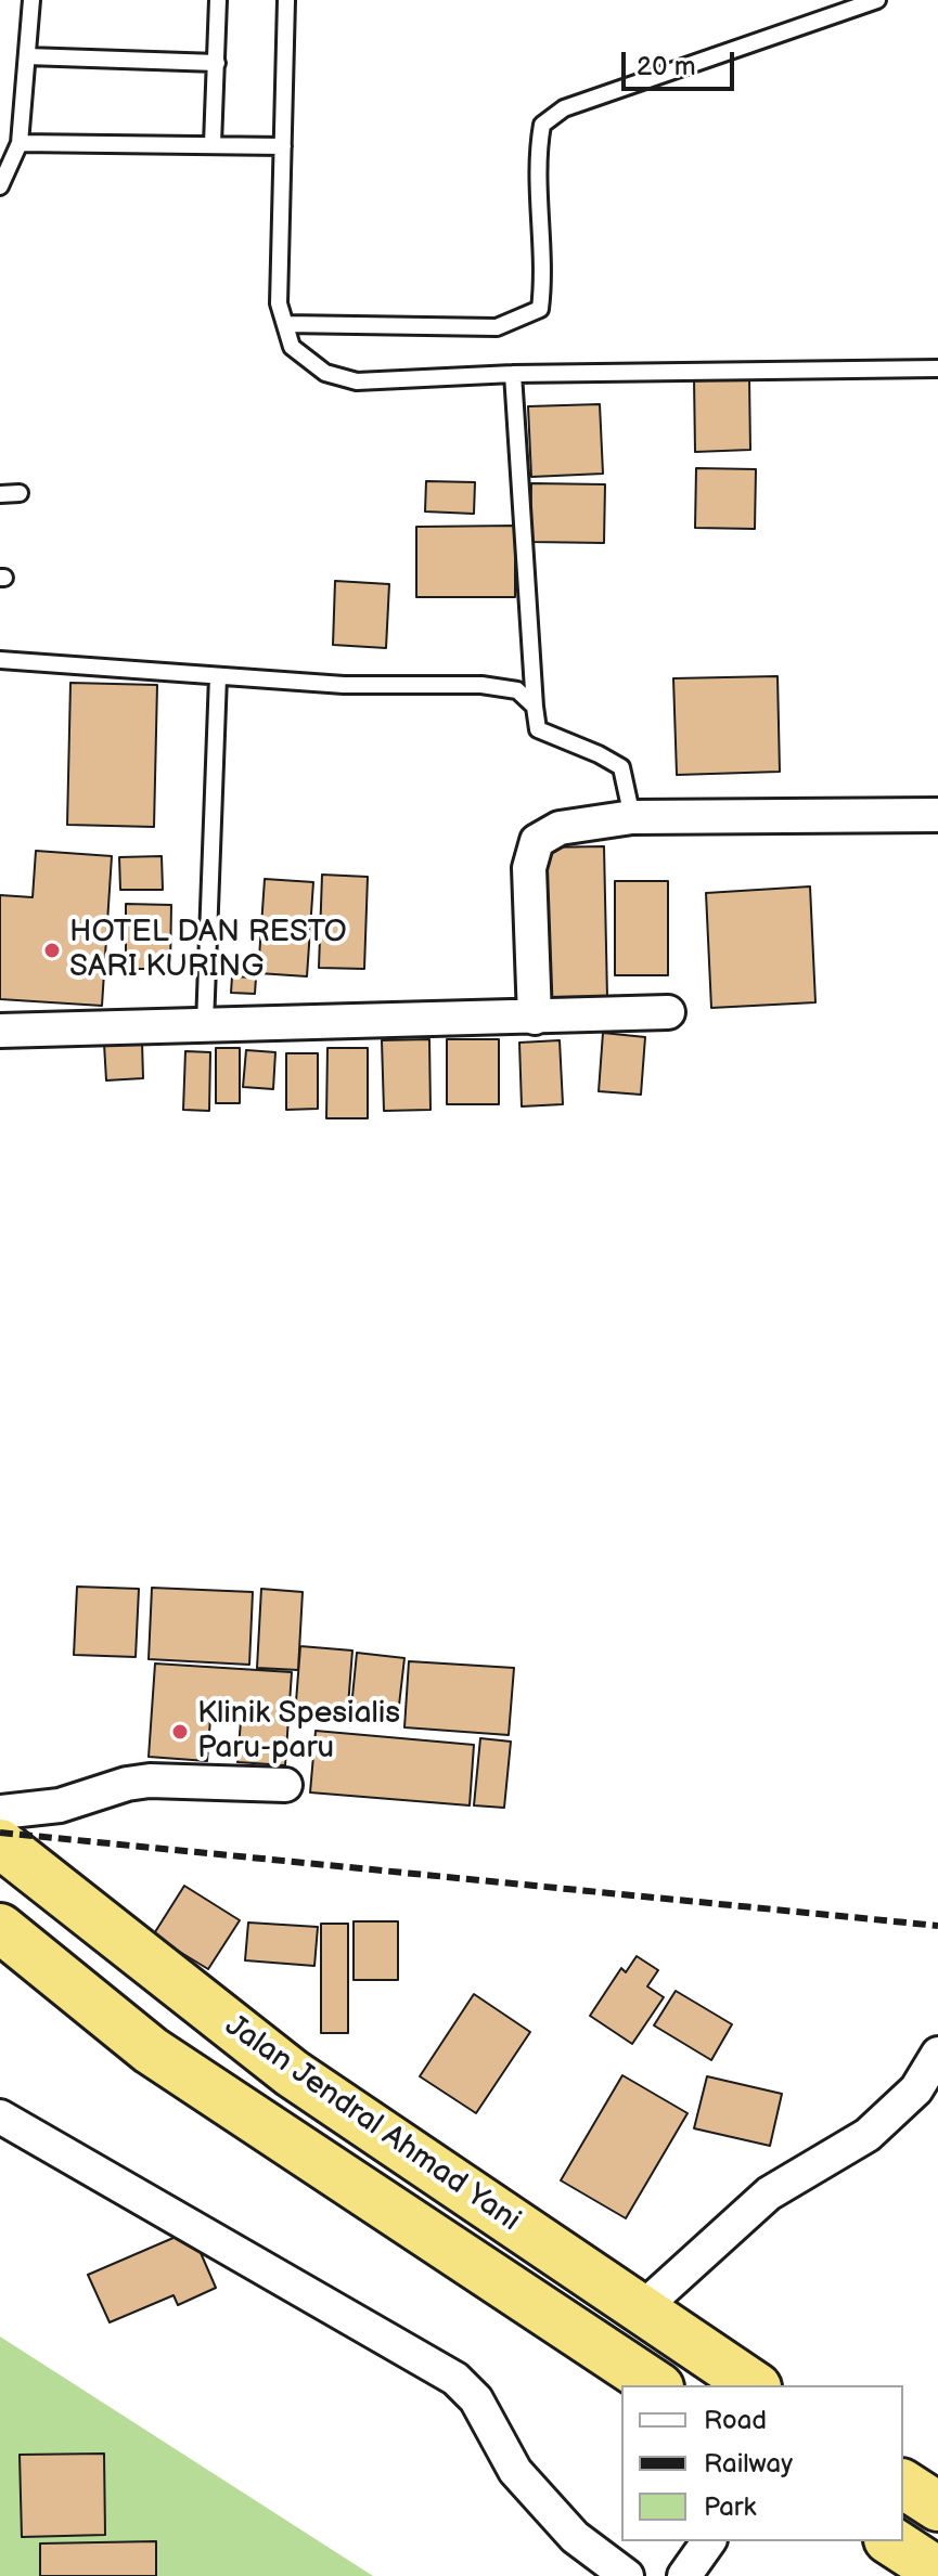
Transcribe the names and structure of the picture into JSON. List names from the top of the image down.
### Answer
{
  "streets": {
    "highway": ["Jalan Jendral Ahmad Yani"]
  },
  "places": ["HOTEL DAN RESTO SARI KURING", "Klinik Spesialis Paru-paru"],
  "legend": ["Road", "Railway", "Park"],
  "scale_bar": "20 m"
}
